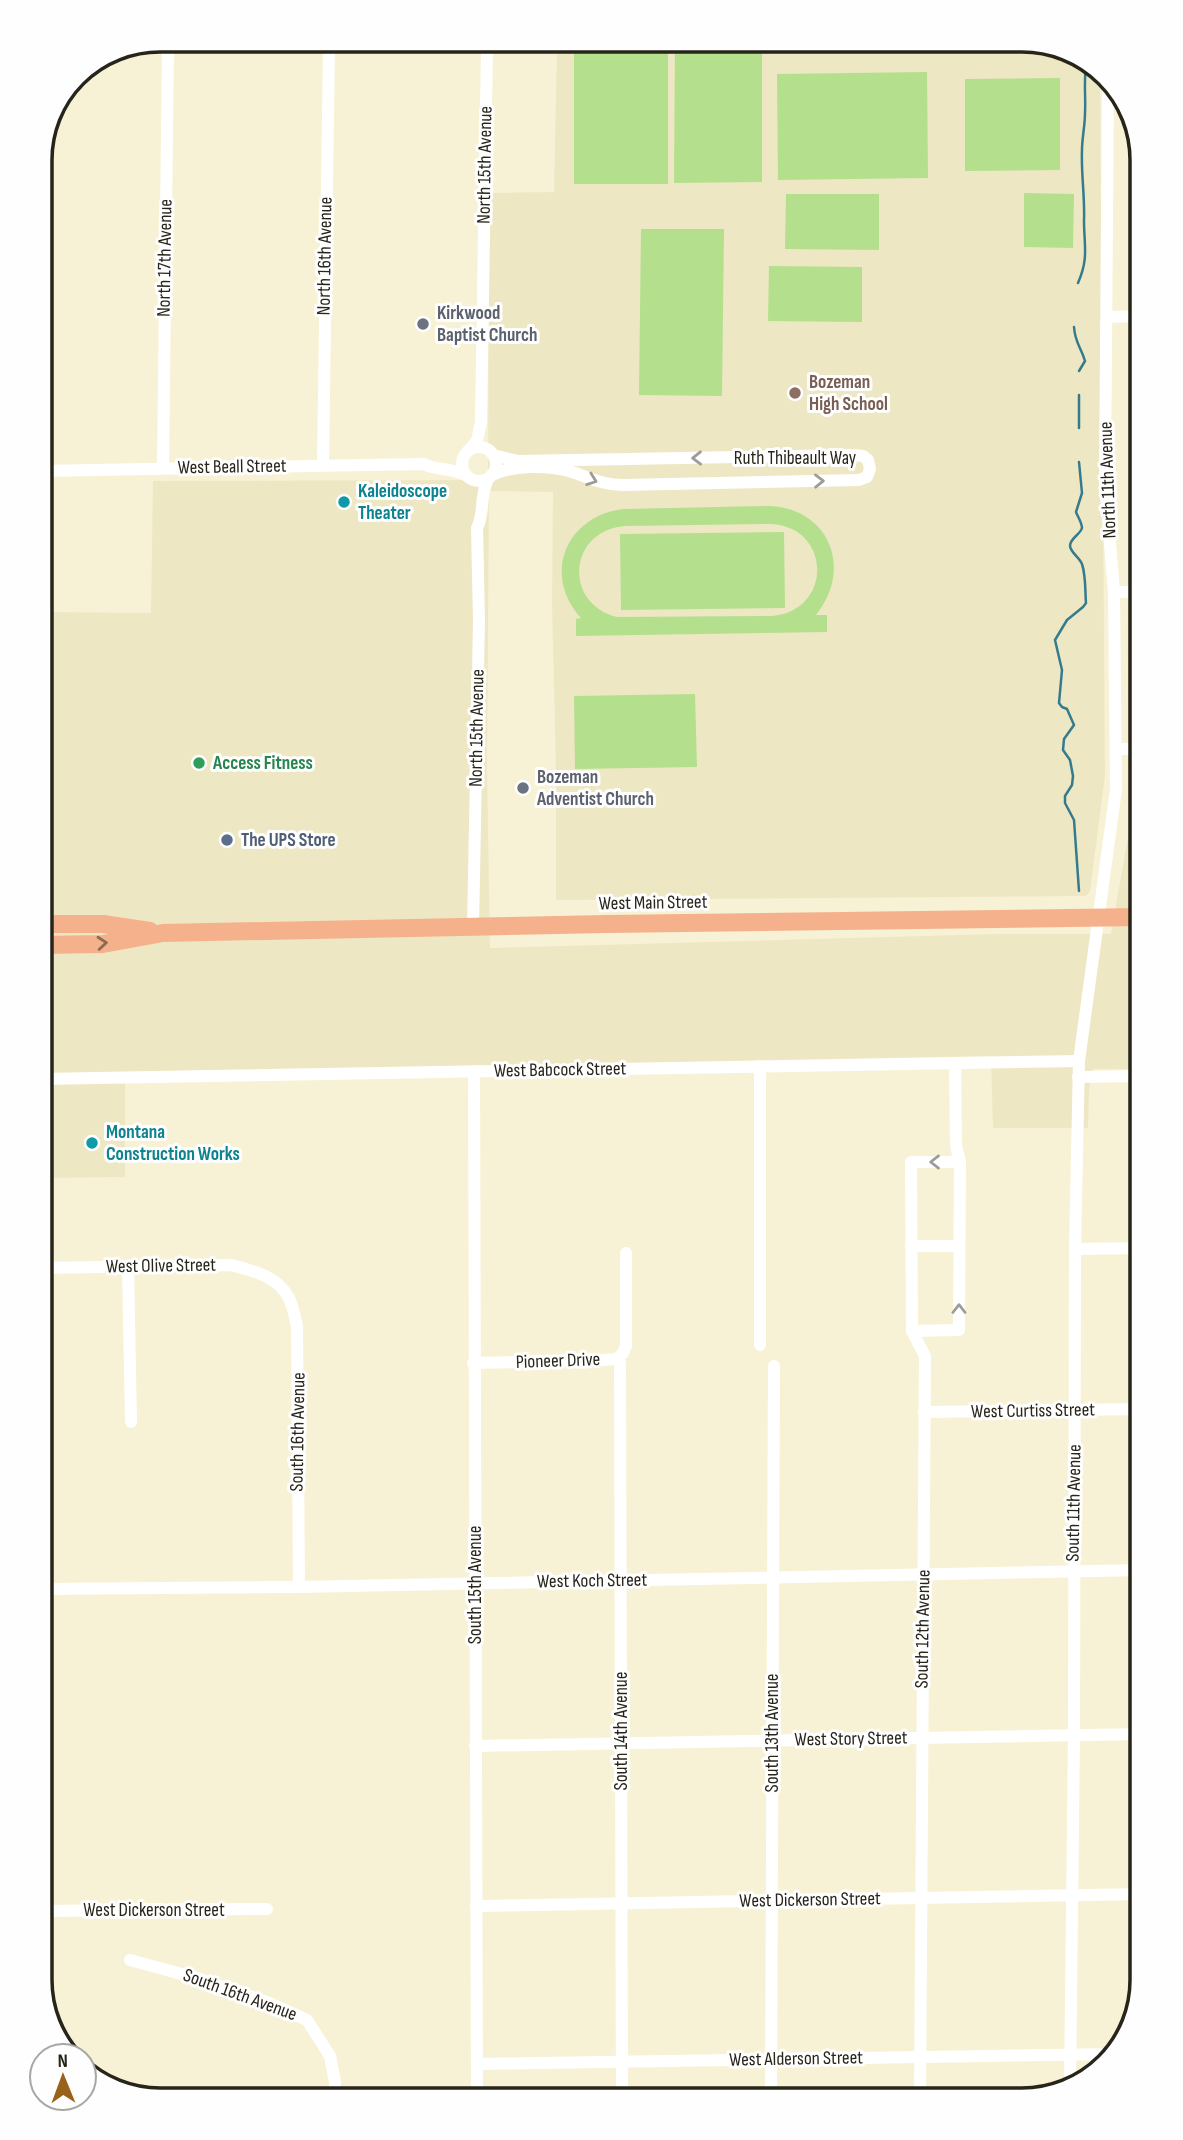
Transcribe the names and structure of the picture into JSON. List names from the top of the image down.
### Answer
{
  "streets": {
    "highway": ["West Main Street"],
    "street": [
      "North 15th Avenue",
      "North 16th Avenue",
      "North 17th Avenue",
      "Ruth Thibeault Way",
      "West Beall Street",
      "North 11th Avenue",
      "West Babcock Street",
      "West Olive Street",
      "Pioneer Drive",
      "West Curtiss Street",
      "South 16th Avenue",
      "South 11th Avenue",
      "West Koch Street",
      "South 15th Avenue",
      "South 12th Avenue",
      "South 14th Avenue",
      "South 13th Avenue",
      "West Story Street",
      "West Dickerson Street",
      "West Alderson Street"
    ]
  },
  "crossings": [
    ["North 15th Avenue", "Ruth Thibeault Way"],
    ["North 15th Avenue", "West Beall Street"],
    ["North 15th Avenue", "West Main Street"],
    ["North 16th Avenue", "West Beall Street"],
    ["North 17th Avenue", "West Beall Street"],
    ["Ruth Thibeault Way", "West Beall Street"],
    ["North 11th Avenue", "West Main Street"],
    ["North 11th Avenue", "South 11th Avenue"],
    ["West Main Street", "South 11th Avenue"],
    ["West Babcock Street", "South 11th Avenue"],
    ["West Babcock Street", "South 15th Avenue"],
    ["West Olive Street", "South 16th Avenue"],
    ["Pioneer Drive", "South 15th Avenue"],
    ["West Curtiss Street", "South 11th Avenue"],
    ["West Curtiss Street", "South 12th Avenue"],
    ["South 16th Avenue", "West Koch Street"],
    ["South 11th Avenue", "West Koch Street"],
    ["South 11th Avenue", "West Story Street"],
    ["South 11th Avenue", "West Dickerson Street"],
    ["South 11th Avenue", "West Alderson Street"],
    ["West Koch Street", "South 15th Avenue"],
    ["West Koch Street", "South 12th Avenue"],
    ["West Koch Street", "South 14th Avenue"],
    ["West Koch Street", "South 13th Avenue"],
    ["South 15th Avenue", "West Story Street"],
    ["South 15th Avenue", "West Dickerson Street"],
    ["South 15th Avenue", "West Alderson Street"],
    ["South 12th Avenue", "West Story Street"],
    ["South 12th Avenue", "West Dickerson Street"],
    ["South 12th Avenue", "West Alderson Street"],
    ["South 14th Avenue", "West Story Street"],
    ["South 14th Avenue", "West Dickerson Street"],
    ["South 14th Avenue", "West Alderson Street"],
    ["South 13th Avenue", "West Story Street"],
    ["South 13th Avenue", "West Dickerson Street"],
    ["South 13th Avenue", "West Alderson Street"]
  ],
  "places": [
    "Kirkwood Baptist Church",
    "Bozeman High School",
    "Kaleidoscope Theater",
    "Access Fitness",
    "Bozeman Adventist Church",
    "The UPS Store",
    "Montana Construction Works"
  ],
  "north": "top"
}
